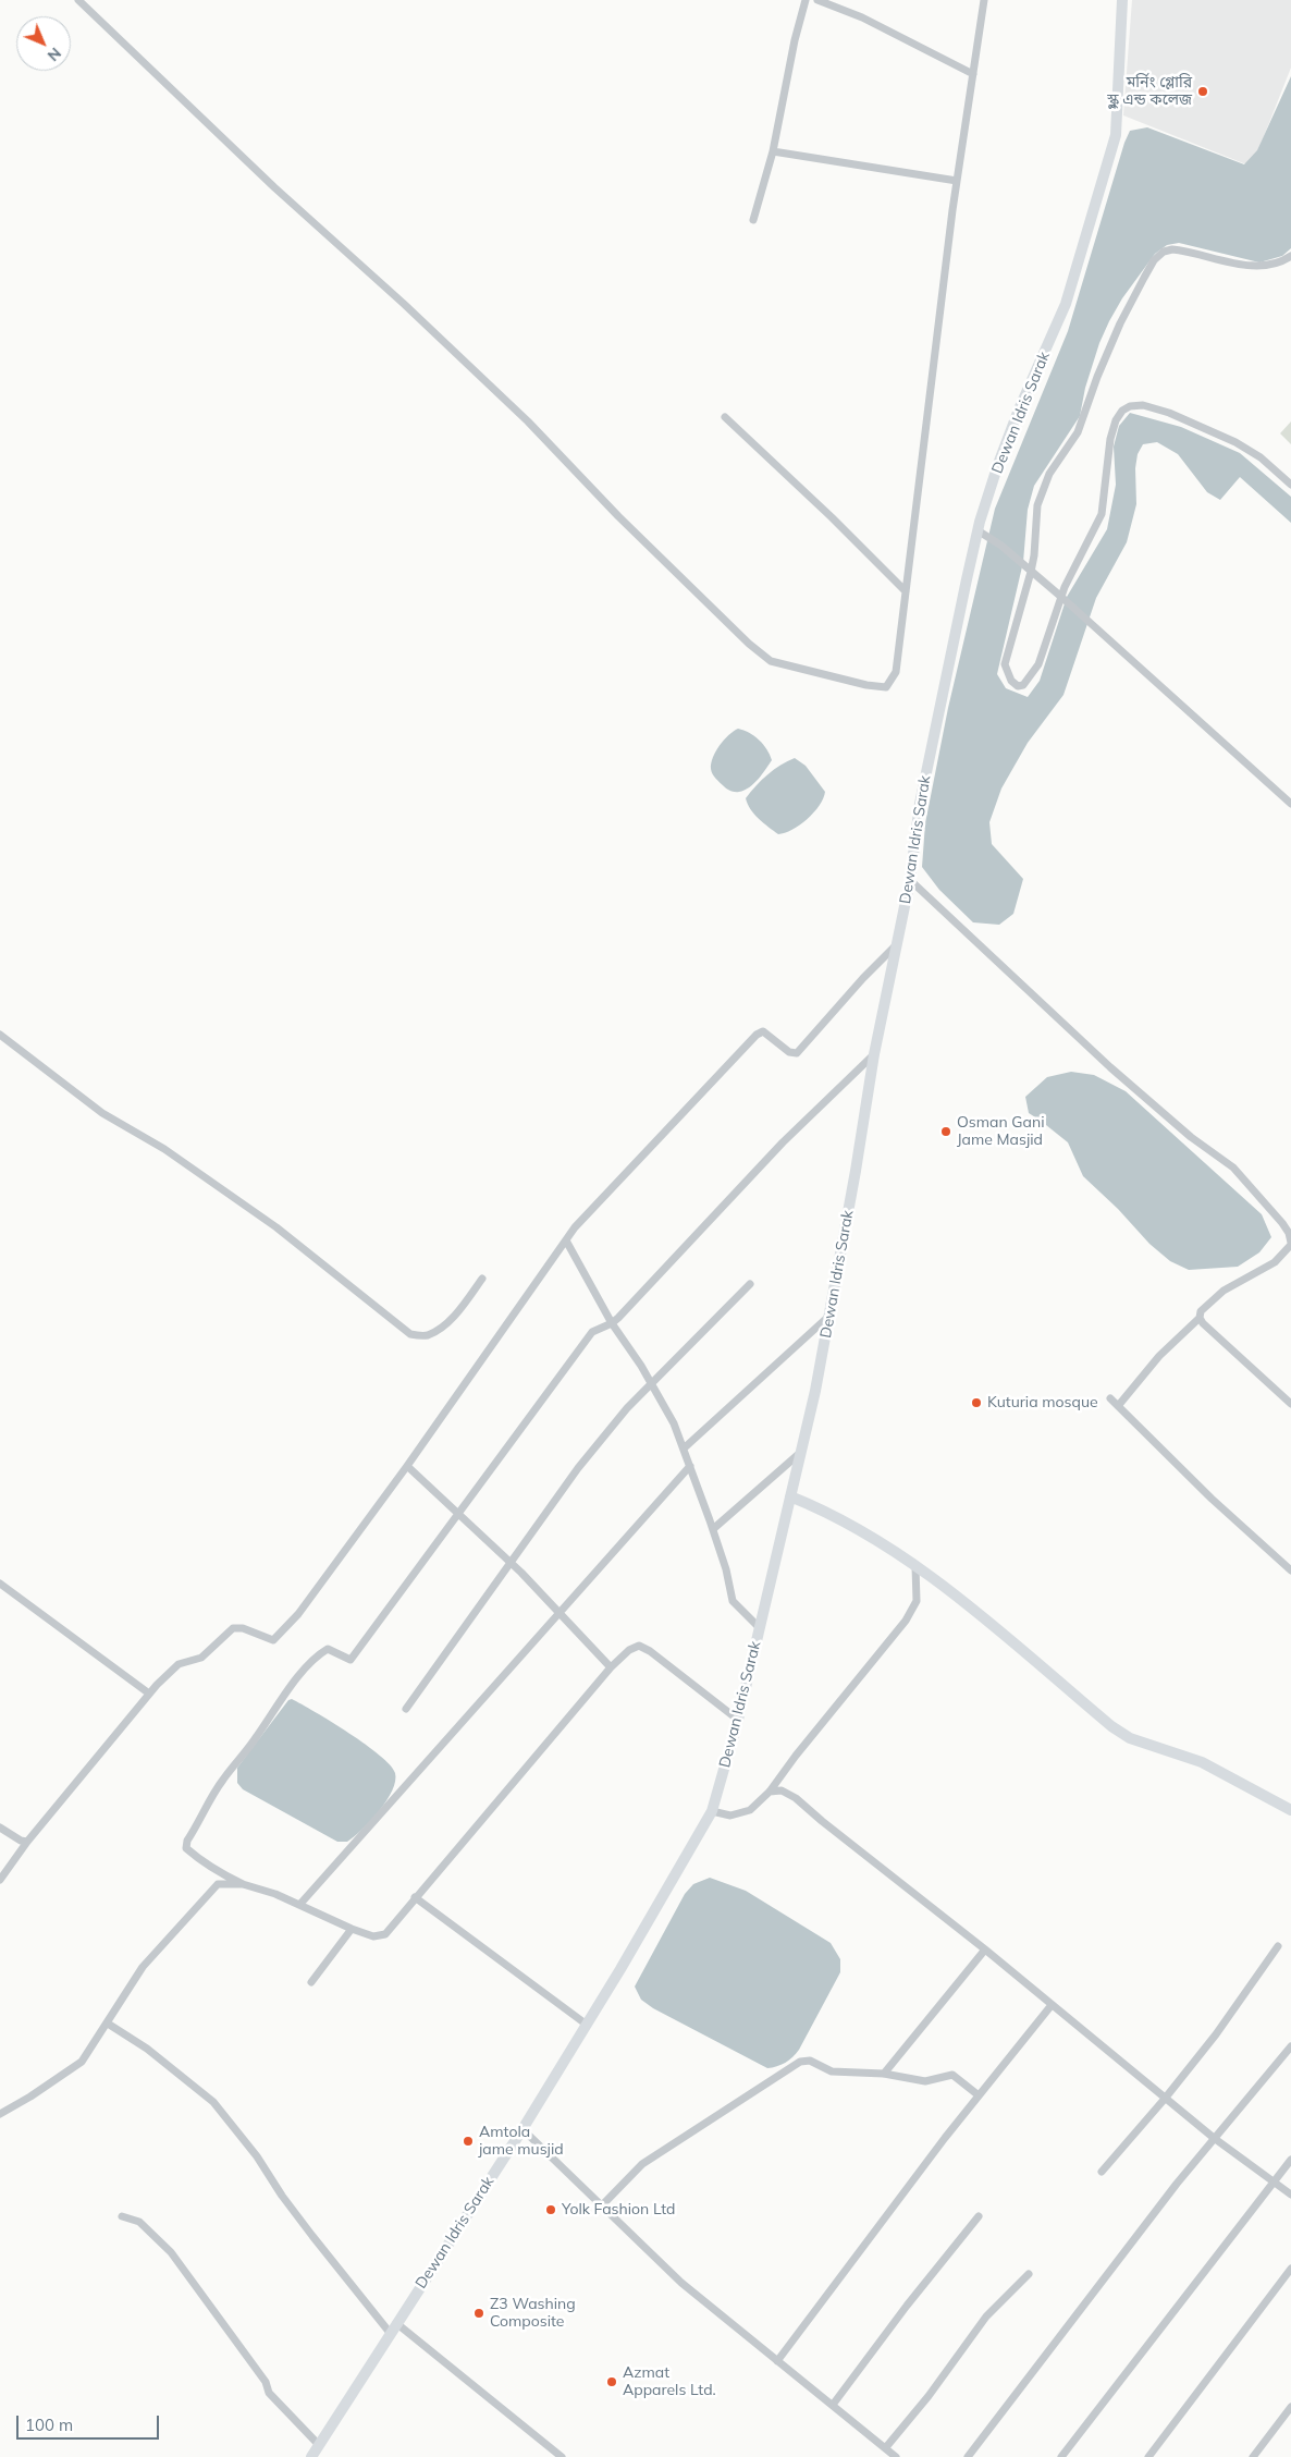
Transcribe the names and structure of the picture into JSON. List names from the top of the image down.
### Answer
{
  "streets": {
    "main road": ["Dewan Idris Sarak"]
  },
  "places": [
    "মর্নিং গ্লোরি স্কুল এন্ড কলেজ",
    "Osman Gani Jame Masjid",
    "Kuturia mosque",
    "Amtola jame musjid",
    "Yolk Fashion Ltd",
    "Z3 Washing Composite",
    "Azmat Apparels Ltd."
  ],
  "scale_bar": "100 m",
  "north": "bottom right"
}
